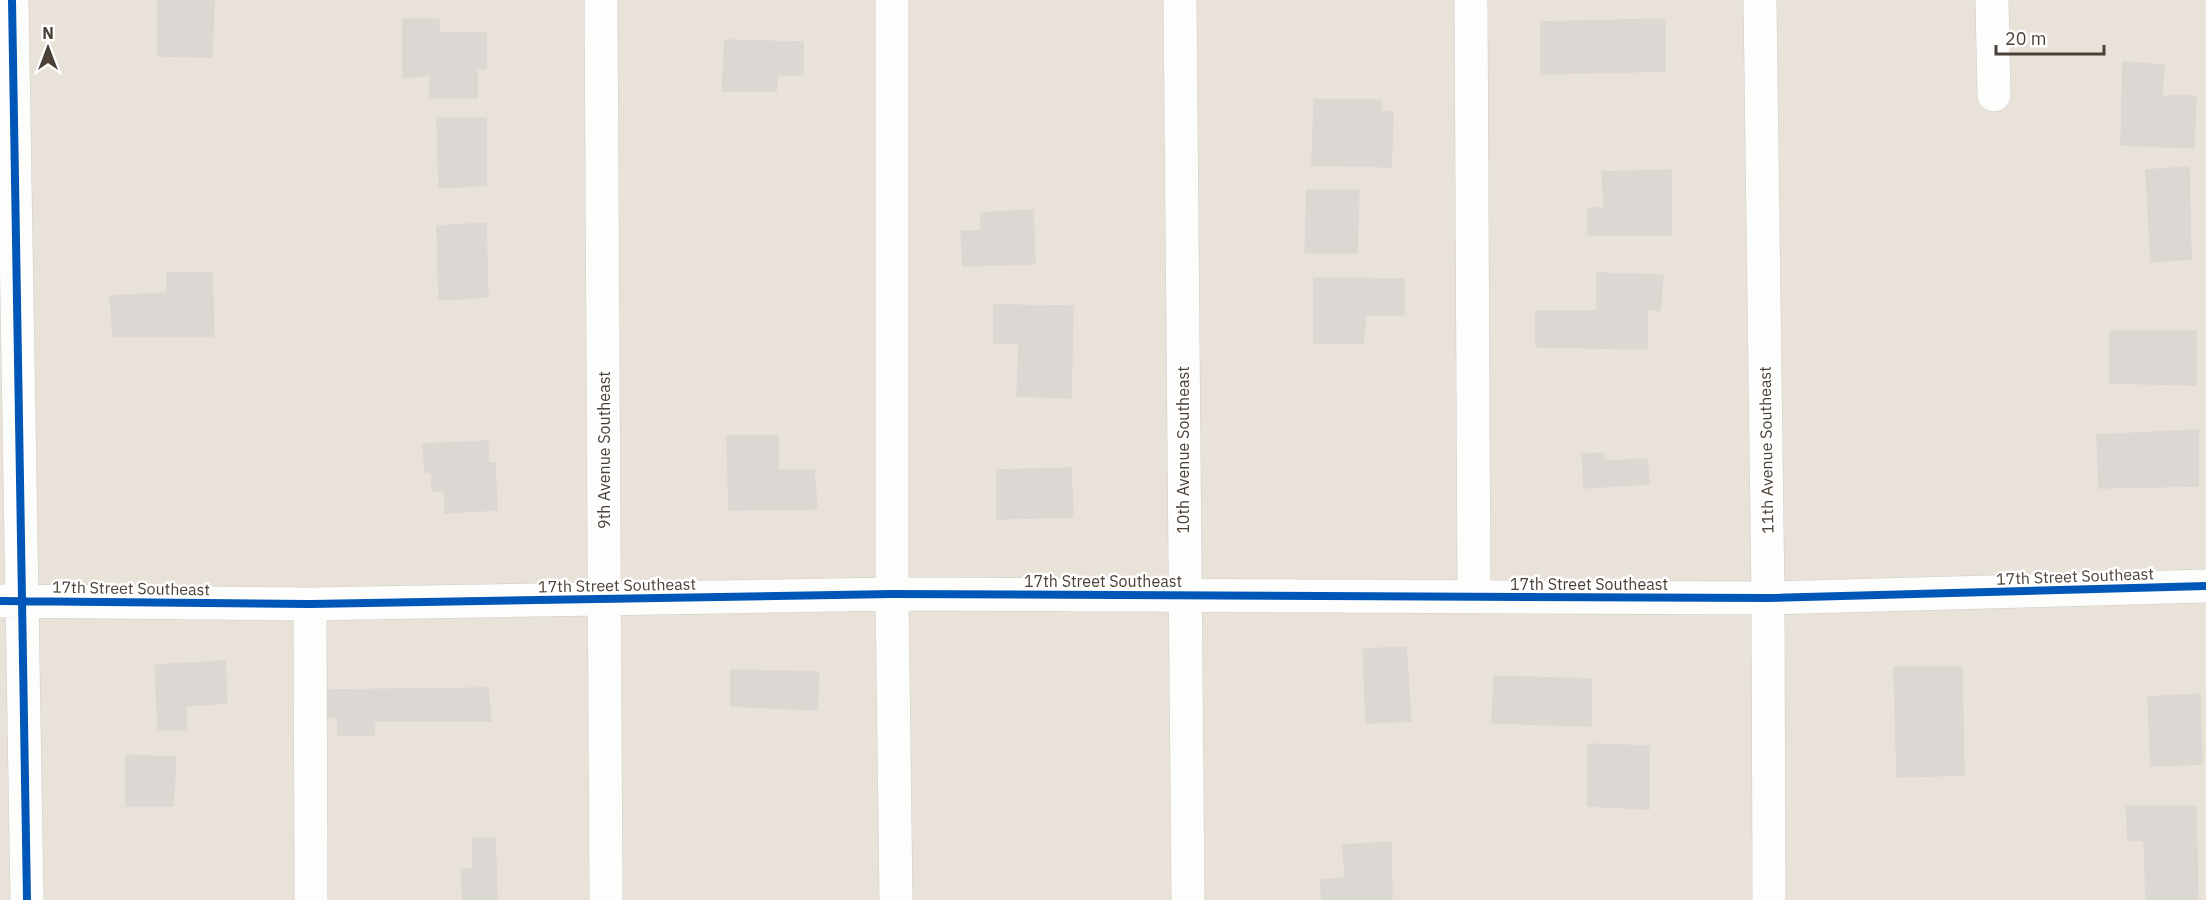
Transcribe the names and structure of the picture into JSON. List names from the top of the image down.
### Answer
{
  "streets": {
    "street": [
      "9th Avenue Southeast",
      "10th Avenue Southeast",
      "11th Avenue Southeast",
      "17th Street Southeast"
    ]
  },
  "crossings": [
    ["9th Avenue Southeast", "17th Street Southeast"],
    ["10th Avenue Southeast", "17th Street Southeast"],
    ["11th Avenue Southeast", "17th Street Southeast"]
  ],
  "scale_bar": "20 m",
  "north": "top"
}
